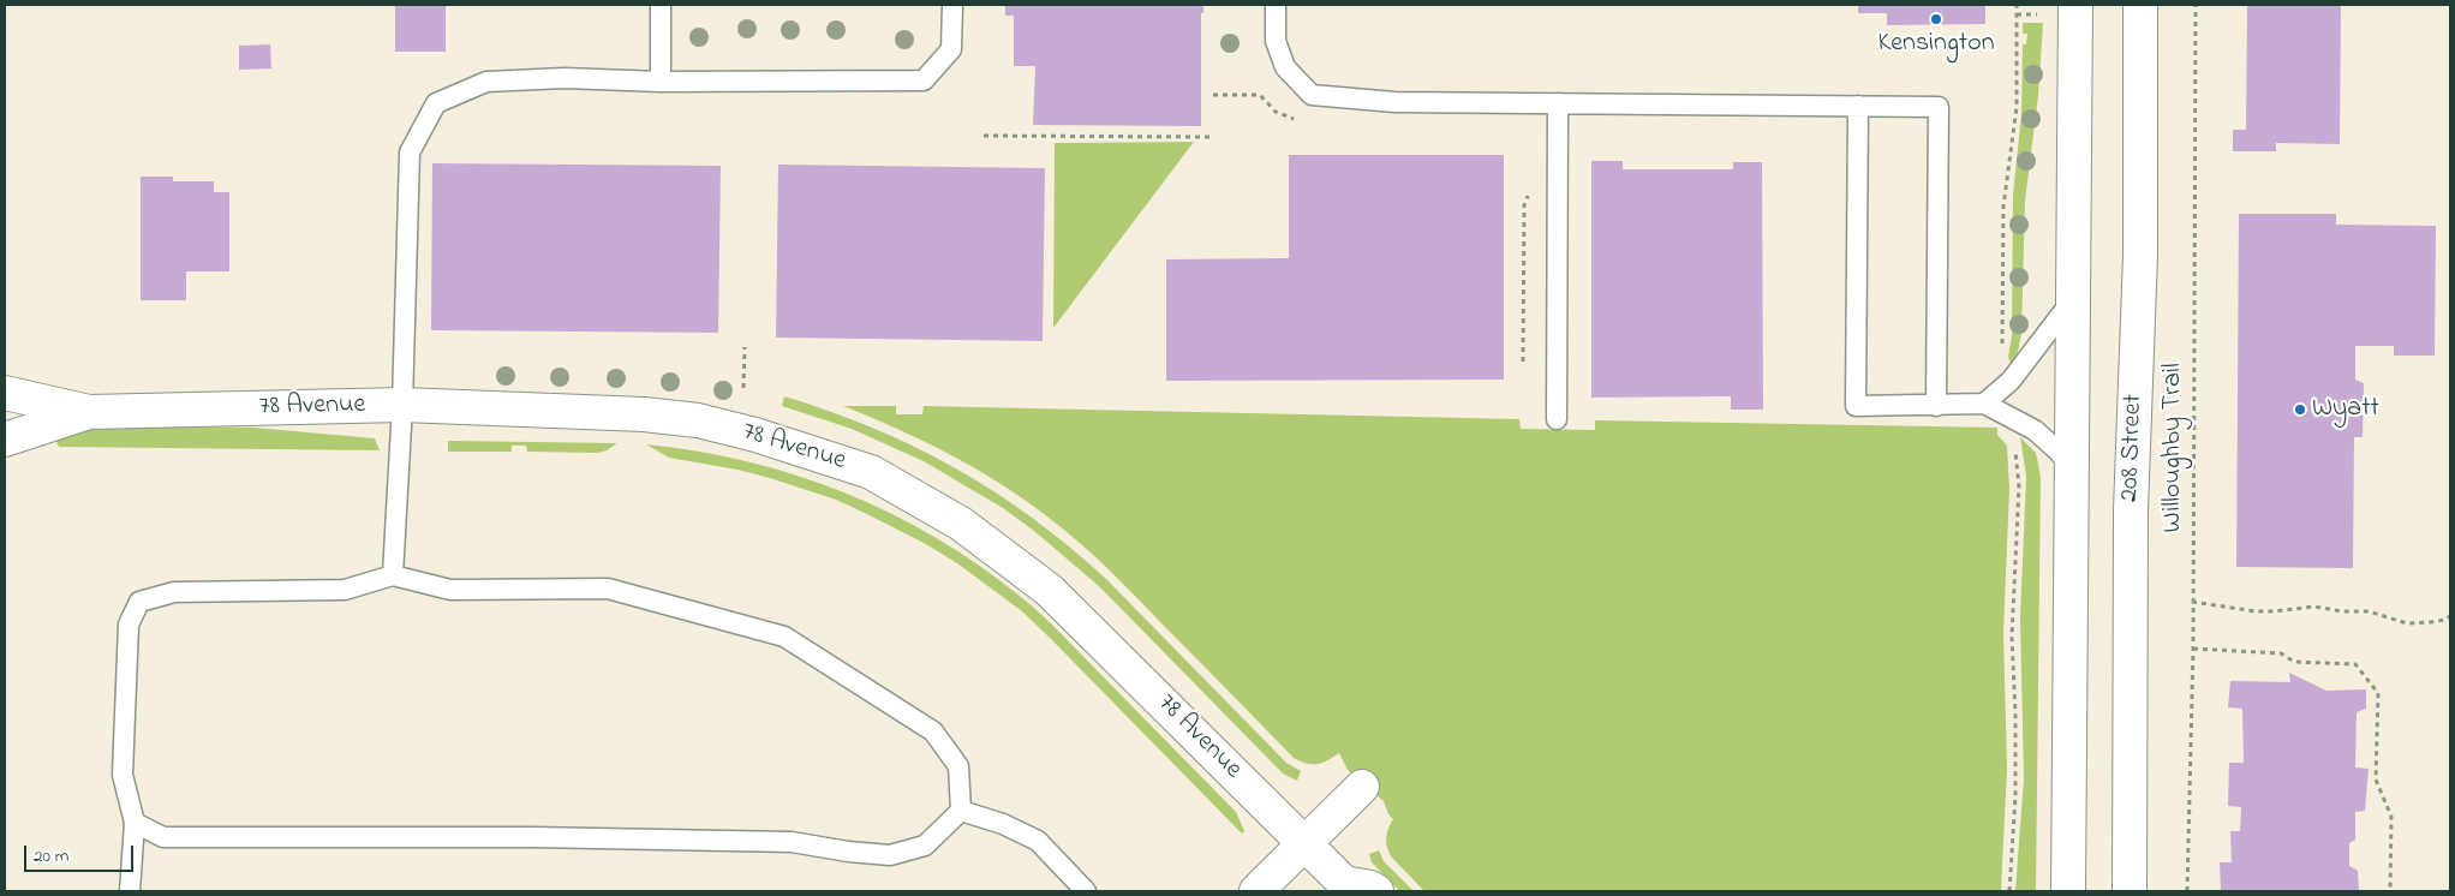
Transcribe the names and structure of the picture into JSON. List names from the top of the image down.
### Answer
{
  "streets": {
    "street": ["78 Avenue", "208 Street"],
    "path": ["Willoughby Trail"]
  },
  "places": ["Kensington", "Wyatt"],
  "scale_bar": "20 m"
}
